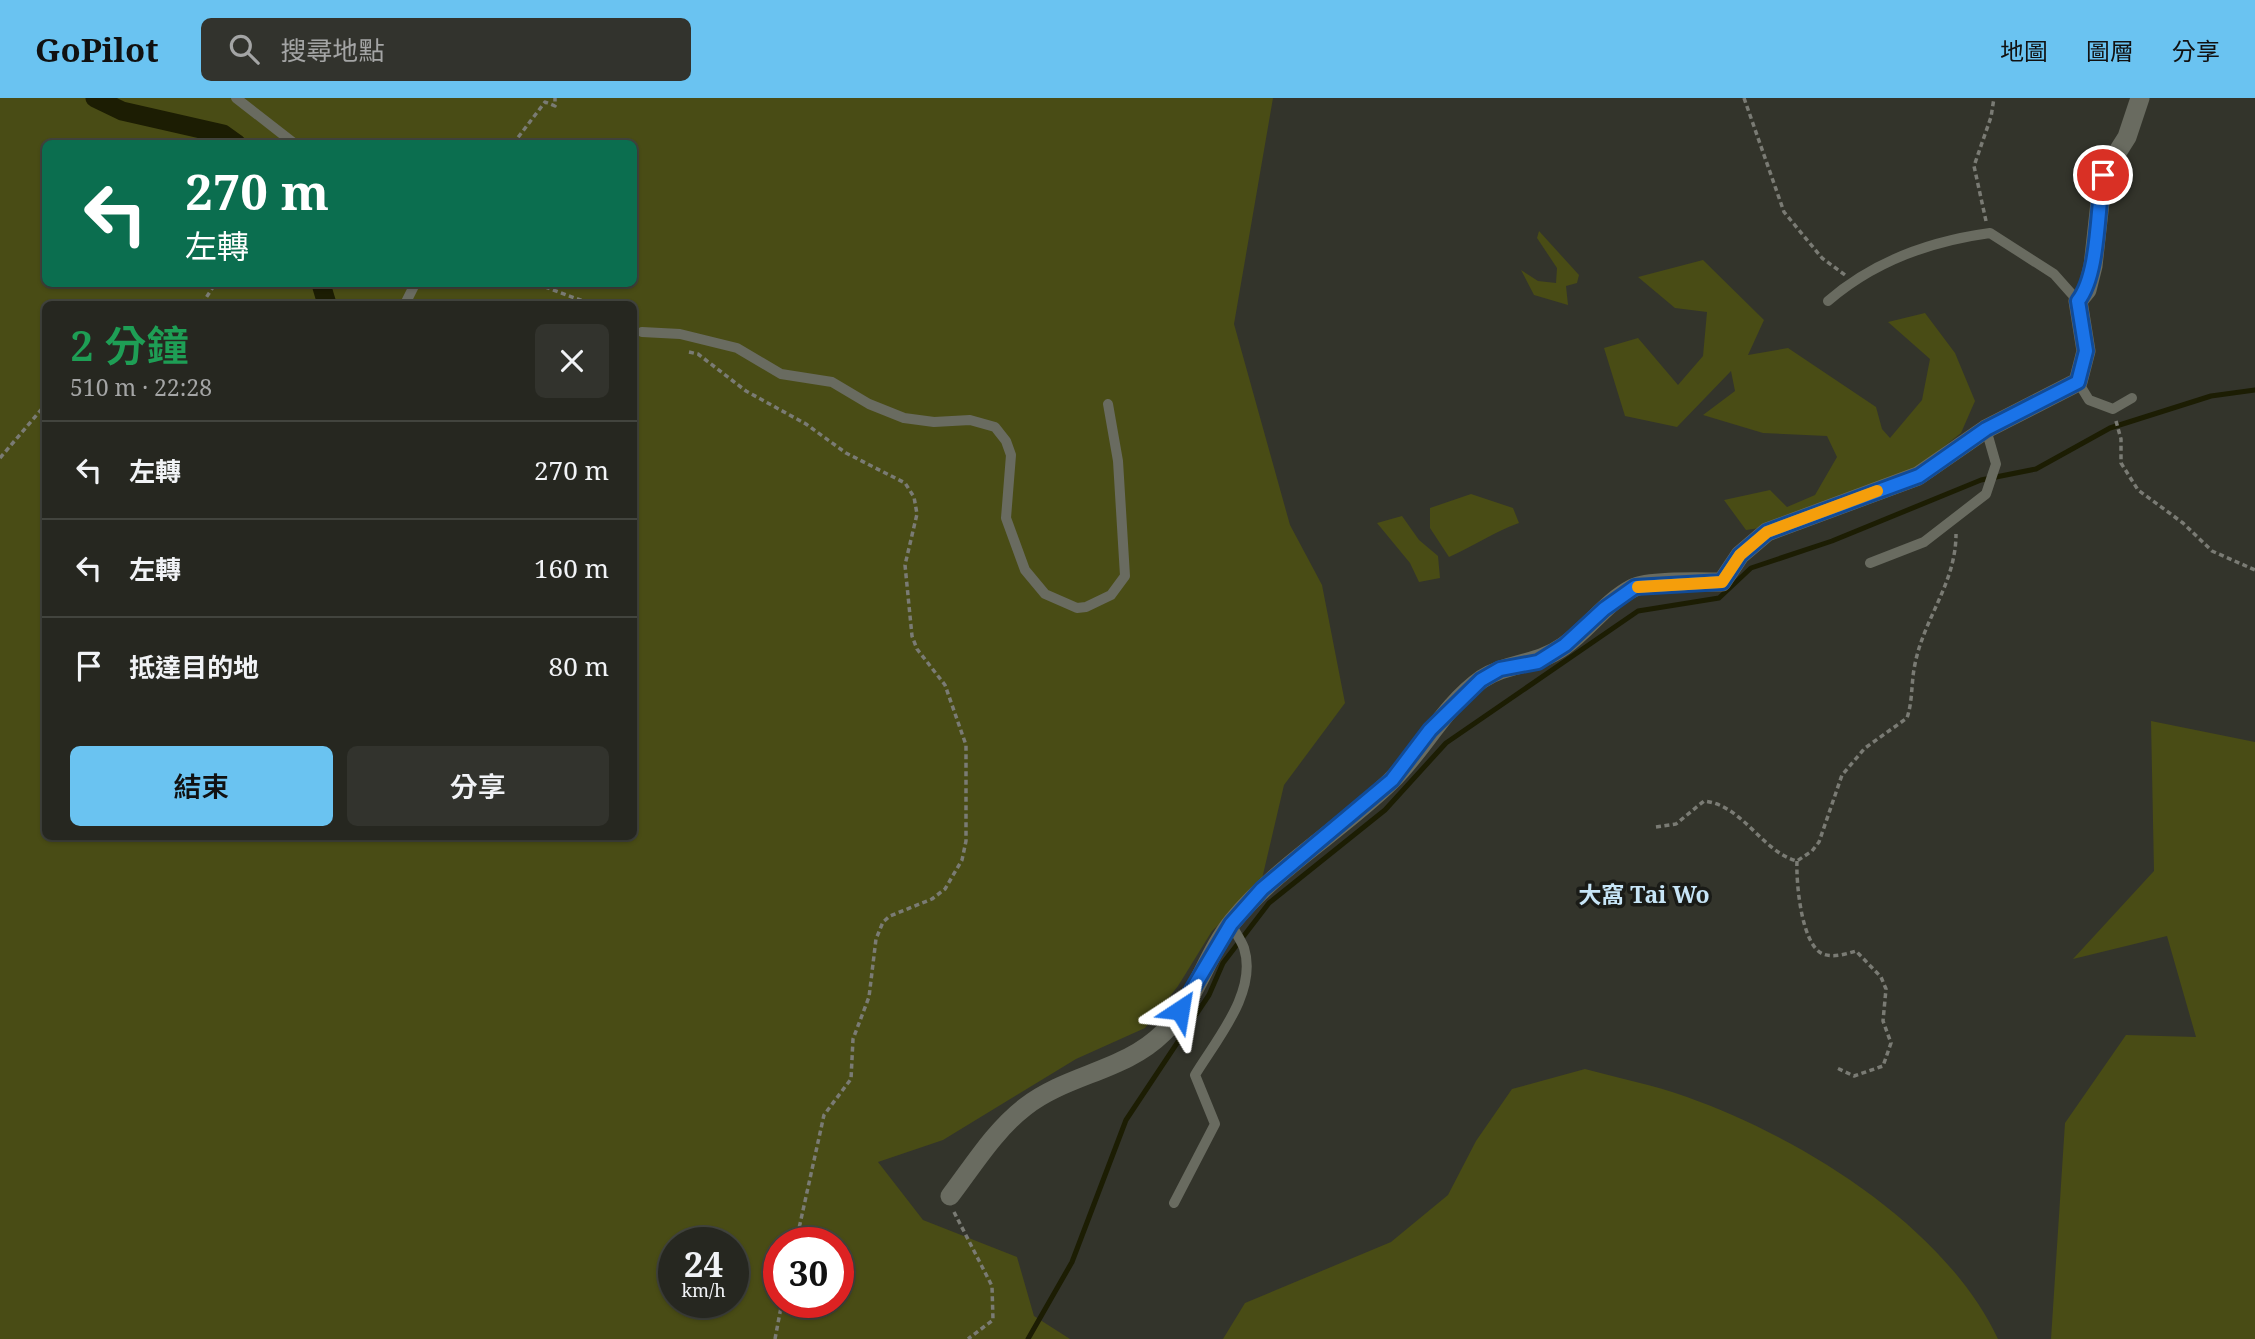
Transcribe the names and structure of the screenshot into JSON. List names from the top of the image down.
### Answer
{
  "districts": ["大窩 Tai Wo"],
  "page": {
    "header": "GoPilot",
    "search": "搜尋地點",
    "nav": ["地圖", "圖層", "分享"],
    "turn": ["270 m", "左轉"],
    "heading": ["2 分鐘", "510 m · 22:28"],
    "list": [
      {
        "name": "左轉",
        "value": "270 m"
      },
      {
        "name": "左轉",
        "value": "160 m"
      },
      {
        "name": "抵達目的地",
        "value": "80 m"
      }
    ],
    "buttons": ["結束", "分享"],
    "speed": "24 km/h",
    "limit": "30"
  }
}
